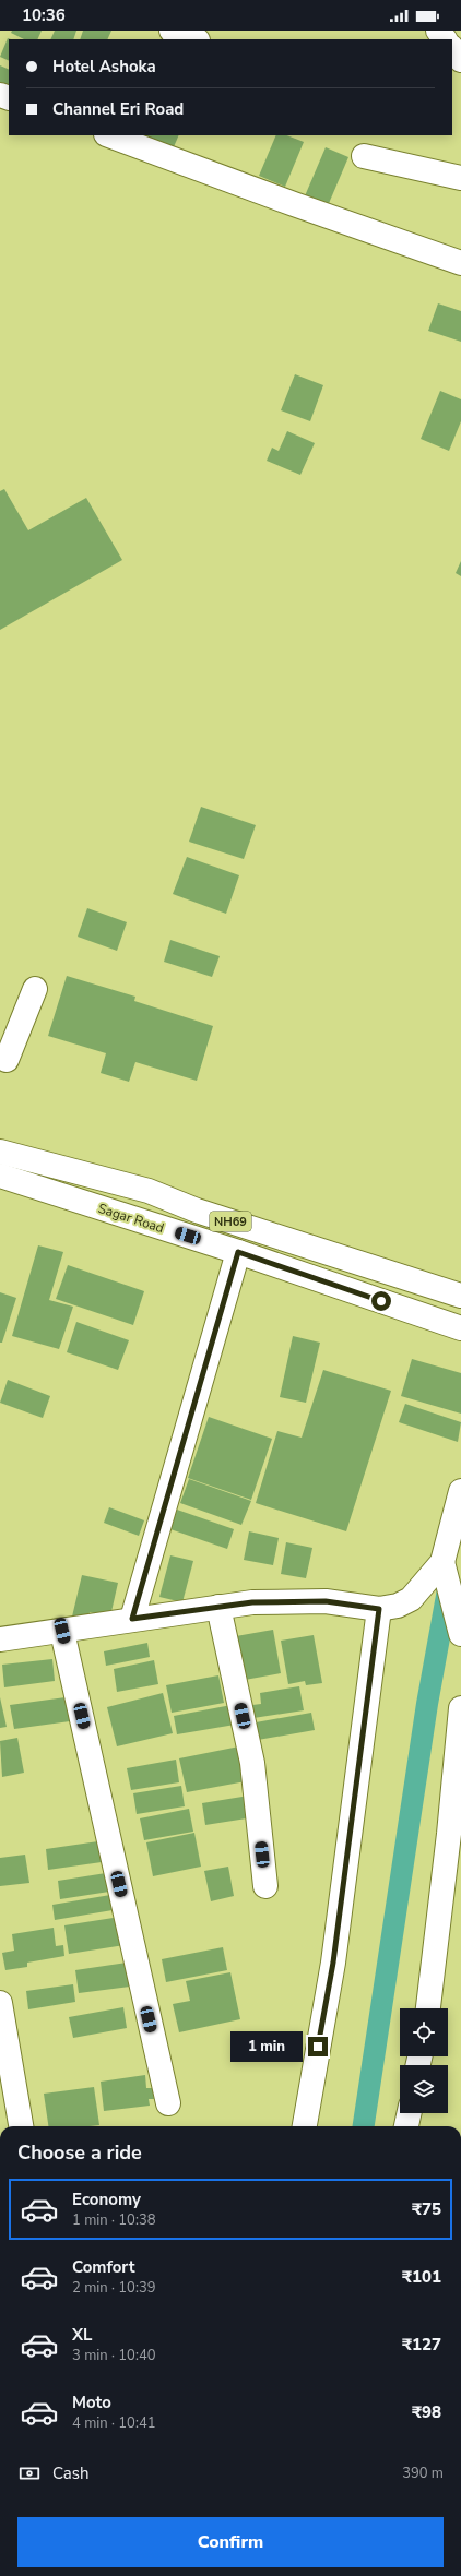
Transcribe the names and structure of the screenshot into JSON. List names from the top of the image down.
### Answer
{
  "streets": {
    "main road": ["Sagar Road", "NH69"]
  },
  "page": {
    "status": "10:36",
    "banner": ["Hotel Ashoka", "Channel Eri Road"],
    "bubble": "1 min",
    "heading": "Choose a ride",
    "list": [
      {
        "name": "Economy",
        "note": "1 min · 10:38",
        "value": "₹75"
      },
      {
        "name": "Comfort",
        "note": "2 min · 10:39",
        "value": "₹101"
      },
      {
        "name": "XL",
        "note": "3 min · 10:40",
        "value": "₹127"
      },
      {
        "name": "Moto",
        "note": "4 min · 10:41",
        "value": "₹98"
      }
    ],
    "pay": ["Cash", "390 m"],
    "buttons": "Confirm"
  }
}
